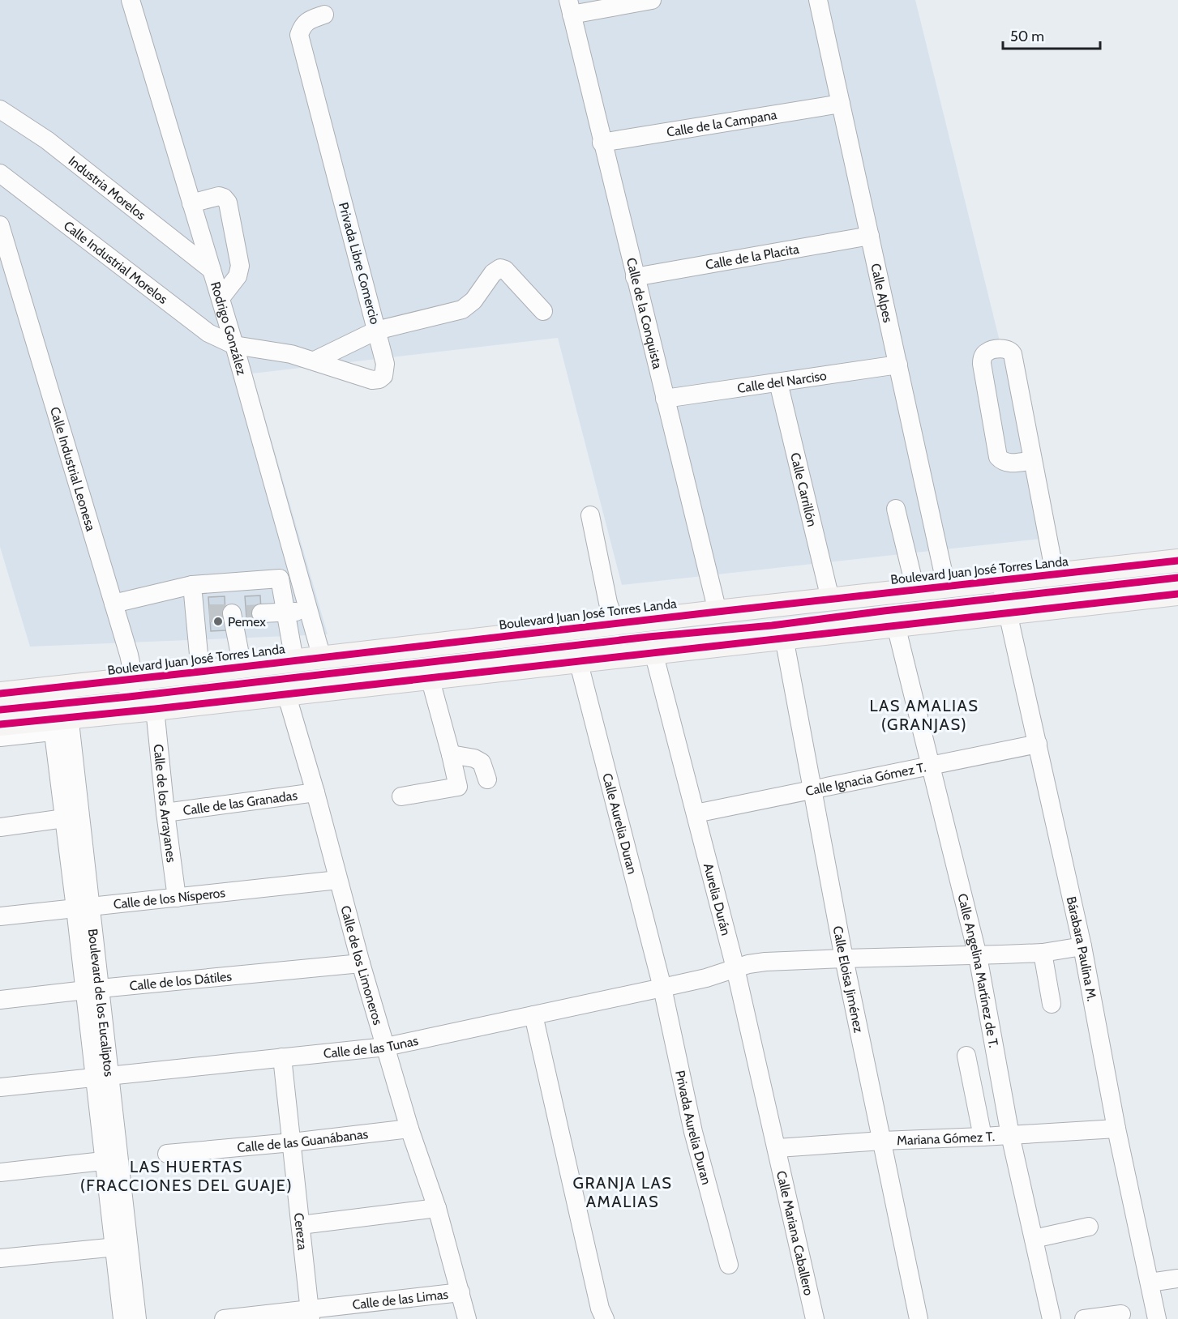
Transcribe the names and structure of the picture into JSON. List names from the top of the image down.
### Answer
{
  "streets": {
    "main road": ["Boulevard Juan José Torres Landa"],
    "street": [
      "Calle de la Campana",
      "Industria Morelos",
      "Calle de la Placita",
      "Calle Industrial Morelos",
      "Privada Libre Comercio",
      "Calle Alpes",
      "Calle de la Conquista",
      "Rodrigo González",
      "Calle del Narciso",
      "Calle Industrial Leonesa",
      "Calle Carrillón",
      "Calle Ignacia Gómez T.",
      "Calle de los Arrayanes",
      "Calle de las Granadas",
      "Calle Aurelia Duran",
      "Calle de los Nísperos",
      "Aurelia Durán",
      "Bárabara Paulina M.",
      "Calle de los Limoneros",
      "Calle Angelina Martínez de T.",
      "Calle Eloisa Jiménez",
      "Calle de los Dátiles",
      "Boulevard de los Eucaliptos",
      "Calle de las Tunas",
      "Privada Aurelia Duran",
      "Mariana Gómez T.",
      "Calle de las Guanábanas",
      "Cereza",
      "Calle Mariana Caballero",
      "Calle de las Limas"
    ]
  },
  "crossings": [
    ["Calle de la Campana", "Calle Alpes"],
    ["Calle de la Campana", "Calle de la Conquista"],
    ["Industria Morelos", "Rodrigo González"],
    ["Calle de la Placita", "Calle Alpes"],
    ["Calle de la Placita", "Calle de la Conquista"],
    ["Calle Industrial Morelos", "Privada Libre Comercio"],
    ["Calle Industrial Morelos", "Rodrigo González"],
    ["Privada Libre Comercio", "Rodrigo González"],
    ["Calle Alpes", "Calle del Narciso"],
    ["Calle Alpes", "Boulevard Juan José Torres Landa"],
    ["Calle de la Conquista", "Calle del Narciso"],
    ["Calle de la Conquista", "Boulevard Juan José Torres Landa"],
    ["Rodrigo González", "Boulevard Juan José Torres Landa"],
    ["Calle del Narciso", "Calle Carrillón"],
    ["Calle Industrial Leonesa", "Boulevard Juan José Torres Landa"],
    ["Calle Carrillón", "Boulevard Juan José Torres Landa"],
    ["Boulevard Juan José Torres Landa", "Bárabara Paulina M."],
    ["Boulevard Juan José Torres Landa", "Boulevard de los Eucaliptos"],
    ["Calle Ignacia Gómez T.", "Aurelia Durán"],
    ["Calle Ignacia Gómez T.", "Bárabara Paulina M."],
    ["Calle Ignacia Gómez T.", "Calle Angelina Martínez de T."],
    ["Calle Ignacia Gómez T.", "Calle Eloisa Jiménez"],
    ["Calle de los Arrayanes", "Calle de las Granadas"],
    ["Calle de los Arrayanes", "Calle de los Nísperos"],
    ["Calle de las Granadas", "Calle de los Limoneros"],
    ["Calle Aurelia Duran", "Calle de las Tunas"],
    ["Calle Aurelia Duran", "Privada Aurelia Duran"],
    ["Calle de los Nísperos", "Calle de los Limoneros"],
    ["Calle de los Nísperos", "Boulevard de los Eucaliptos"],
    ["Aurelia Durán", "Calle de las Tunas"],
    ["Aurelia Durán", "Mariana Gómez T."],
    ["Aurelia Durán", "Calle Mariana Caballero"],
    ["Bárabara Paulina M.", "Calle de las Tunas"],
    ["Bárabara Paulina M.", "Mariana Gómez T."],
    ["Calle de los Limoneros", "Calle de los Dátiles"],
    ["Calle de los Limoneros", "Calle de las Tunas"],
    ["Calle de los Limoneros", "Calle de las Guanábanas"],
    ["Calle de los Limoneros", "Calle de las Limas"],
    ["Calle Angelina Martínez de T.", "Calle de las Tunas"],
    ["Calle Angelina Martínez de T.", "Mariana Gómez T."],
    ["Calle Eloisa Jiménez", "Calle de las Tunas"],
    ["Calle Eloisa Jiménez", "Mariana Gómez T."],
    ["Calle de los Dátiles", "Boulevard de los Eucaliptos"],
    ["Boulevard de los Eucaliptos", "Calle de las Tunas"],
    ["Calle de las Tunas", "Privada Aurelia Duran"],
    ["Calle de las Tunas", "Cereza"],
    ["Mariana Gómez T.", "Calle Mariana Caballero"],
    ["Calle de las Guanábanas", "Cereza"],
    ["Cereza", "Calle de las Limas"]
  ],
  "districts": ["LAS AMALIAS (GRANJAS)", "LAS HUERTAS (FRACCIONES DEL GUAJE)", "GRANJA LAS AMALIAS"],
  "places": ["Pemex"],
  "scale_bar": "50 m"
}
